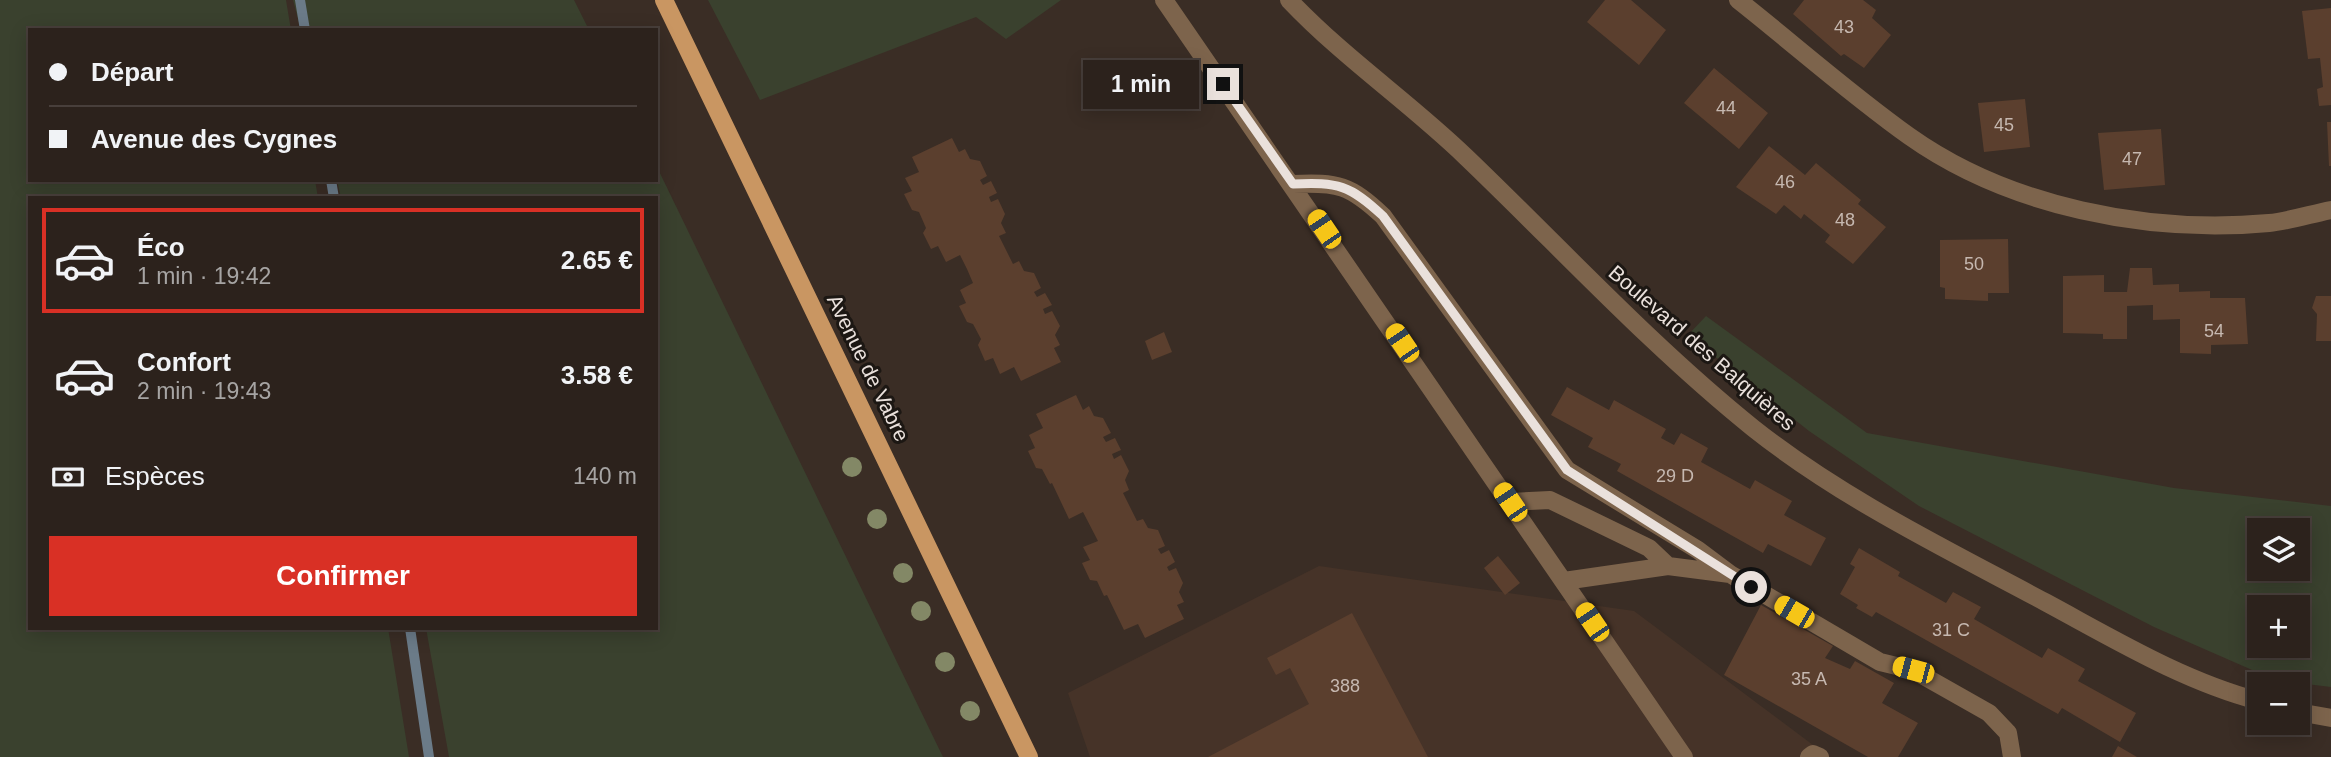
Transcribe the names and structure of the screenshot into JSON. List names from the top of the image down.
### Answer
{
  "streets": {
    "main road": ["Avenue de Vabre"],
    "street": ["Boulevard des Balquières"]
  },
  "house_numbers": [
    "43",
    "44",
    "45",
    "47",
    "46",
    "48",
    "50",
    "54",
    "29 D",
    "31 C",
    "35 A",
    "388"
  ],
  "page": {
    "banner": ["Départ", "Avenue des Cygnes"],
    "bubble": "1 min",
    "list": [
      {
        "name": "Éco",
        "note": "1 min · 19:42",
        "value": "2.65 €"
      },
      {
        "name": "Confort",
        "note": "2 min · 19:43",
        "value": "3.58 €"
      }
    ],
    "pay": ["Espèces", "140 m"],
    "map_buttons": ["+", "−"],
    "buttons": "Confirmer"
  }
}
